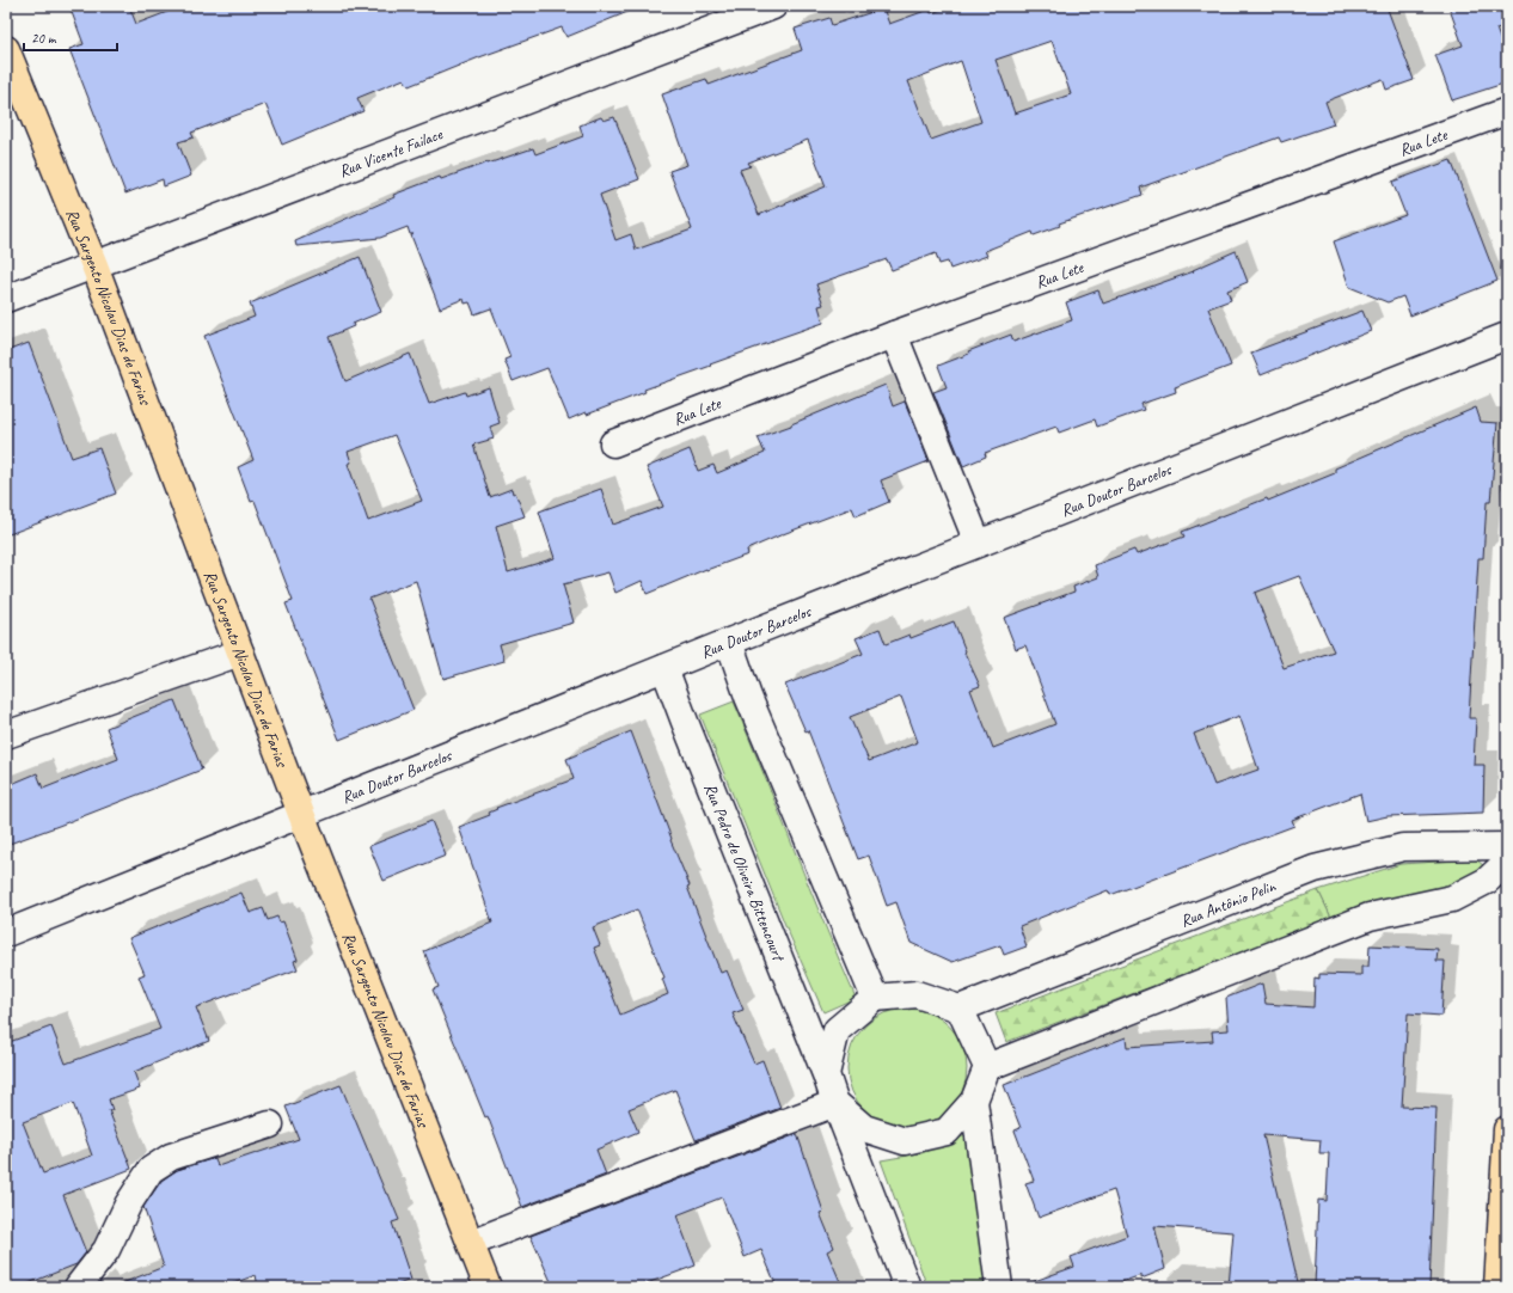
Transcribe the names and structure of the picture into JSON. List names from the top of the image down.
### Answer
{
  "streets": {
    "main road": ["Rua Sargento Nicolau Dias de Farias"],
    "street": [
      "Rua Lete",
      "Rua Vicente Failace",
      "Rua Doutor Barcelos",
      "Rua Pedro de Oliveira Bittencourt",
      "Rua Antônio Pelin"
    ]
  },
  "crossings": [
    ["Rua Vicente Failace", "Rua Sargento Nicolau Dias de Farias"],
    ["Rua Sargento Nicolau Dias de Farias", "Rua Doutor Barcelos"],
    ["Rua Doutor Barcelos", "Rua Pedro de Oliveira Bittencourt"],
    ["Rua Pedro de Oliveira Bittencourt", "Rua Antônio Pelin"]
  ],
  "scale_bar": "20 m"
}
